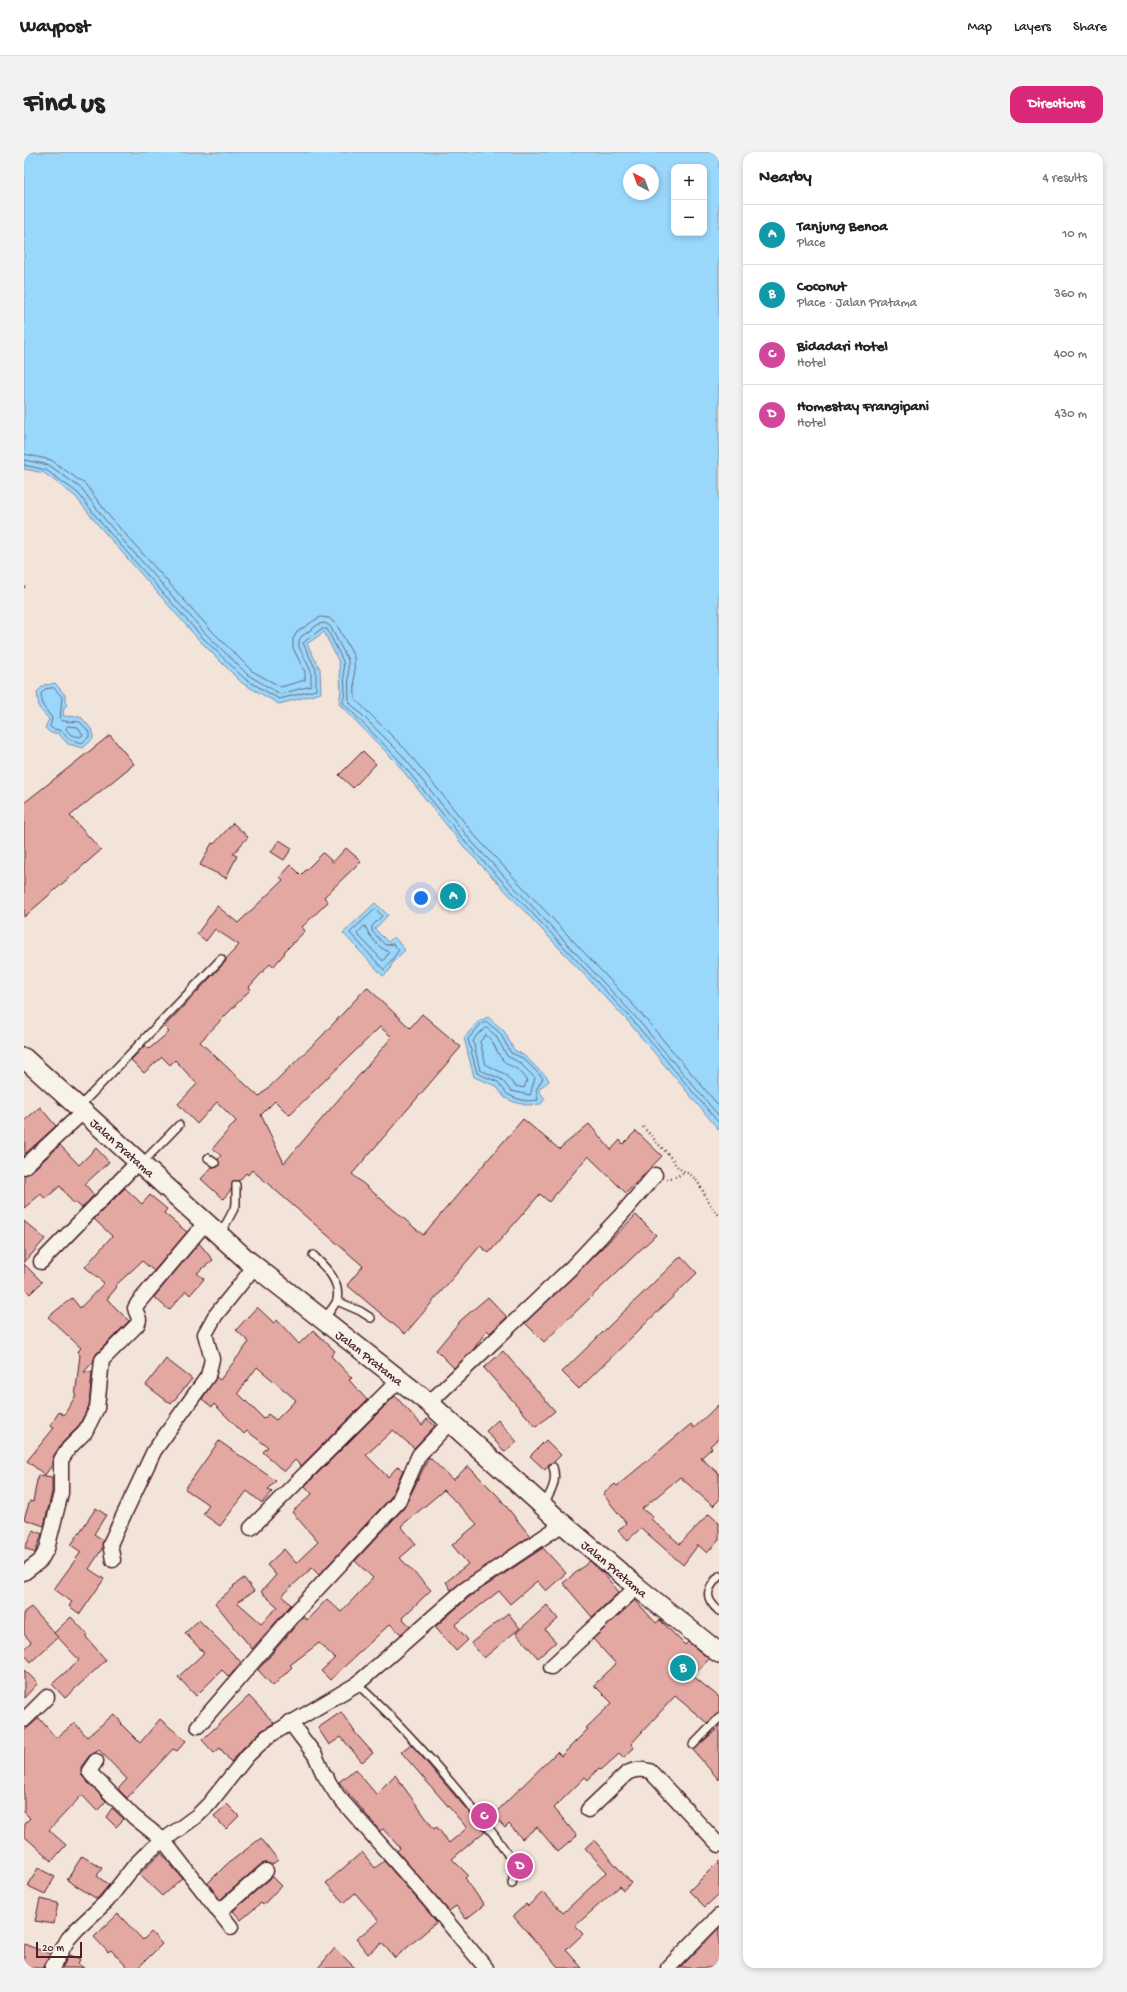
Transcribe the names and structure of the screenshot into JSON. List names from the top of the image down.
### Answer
{
  "streets": {
    "street": ["Jalan Pratama"]
  },
  "scale_bar": "20 m",
  "north": "top left",
  "page": {
    "header": "Waypost",
    "nav": ["Map", "Layers", "Share"],
    "buttons": "Directions",
    "title": "Find us",
    "heading": ["Nearby", "4 results"],
    "map_buttons": ["+", "−"],
    "list": [
      {
        "mark": "A",
        "name": "Tanjung Benoa",
        "note": "Place",
        "value": "10 m"
      },
      {
        "mark": "B",
        "name": "Coconut",
        "note": "Place · Jalan Pratama",
        "value": "360 m"
      },
      {
        "mark": "C",
        "name": "Bidadari Hotel",
        "note": "Hotel",
        "value": "400 m"
      },
      {
        "mark": "D",
        "name": "Homestay Frangipani",
        "note": "Hotel",
        "value": "430 m"
      }
    ],
    "pins": [
      "A",
      "B",
      "C",
      "D"
    ],
    "scale": "20 m"
  }
}
